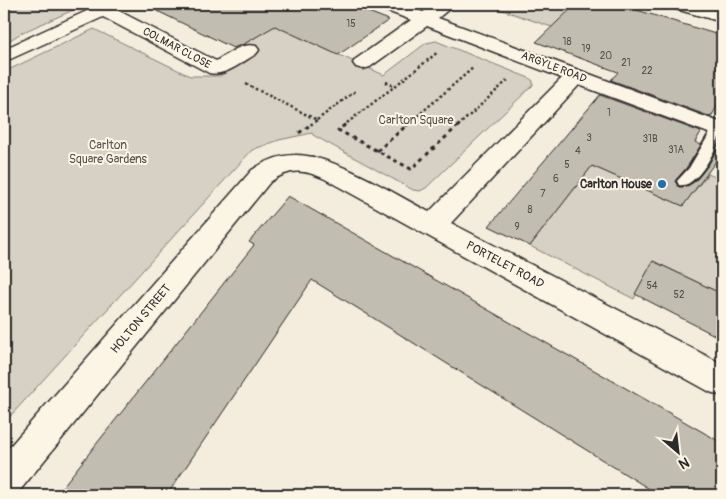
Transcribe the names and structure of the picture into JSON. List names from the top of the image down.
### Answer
{
  "streets": {
    "street": [
      "COLMAR CLOSE",
      "ARGYLE ROAD",
      "PORTELET ROAD",
      "HOLTON STREET"
    ]
  },
  "crossings": [
    ["PORTELET ROAD", "HOLTON STREET"]
  ],
  "parks": ["Carlton Square", "Carlton Square Gardens"],
  "places": ["Carlton House"],
  "house_numbers": [
    "15",
    "18",
    "19",
    "20",
    "21",
    "22",
    "1",
    "3",
    "31B",
    "31A",
    "4",
    "5",
    "6",
    "7",
    "8",
    "9",
    "54",
    "52"
  ],
  "north": "bottom right"
}
